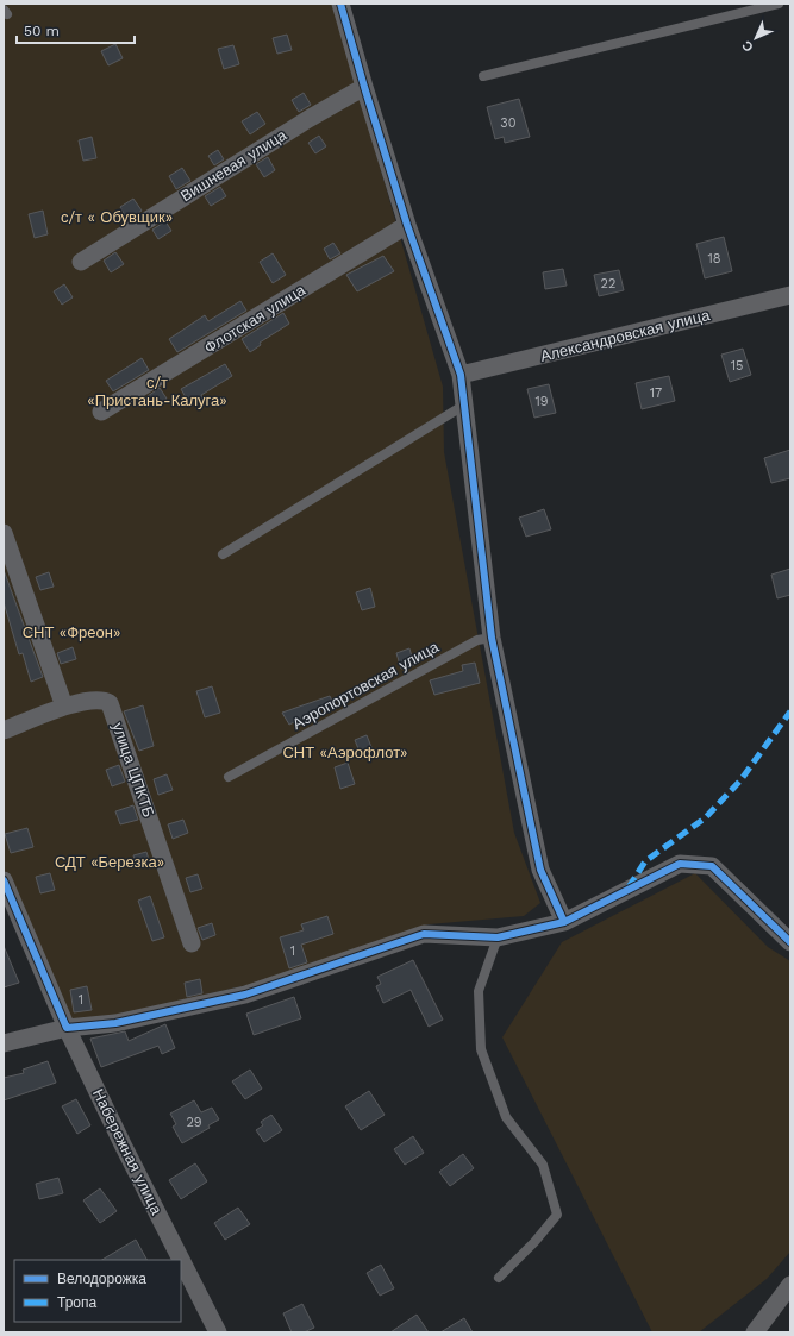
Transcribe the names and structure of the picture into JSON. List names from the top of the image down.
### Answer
{
  "streets": {
    "street": [
      "Вишневая улица",
      "Флотская улица",
      "Александровская улица",
      "улица ЦПКТБ",
      "Набережная улица"
    ],
    "lane": ["Аэропортовская улица"]
  },
  "parks": [
    "с/т « Обувщик»",
    "с/т «Пристань-Калуга»",
    "СНТ «Фреон»",
    "СНТ «Аэрофлот»",
    "СДТ «Березка»"
  ],
  "house_numbers": [
    "30",
    "18",
    "22",
    "15",
    "17",
    "19",
    "1",
    "1",
    "29"
  ],
  "legend": ["Велодорожка", "Тропа"],
  "scale_bar": "50 m",
  "north": "bottom left"
}
